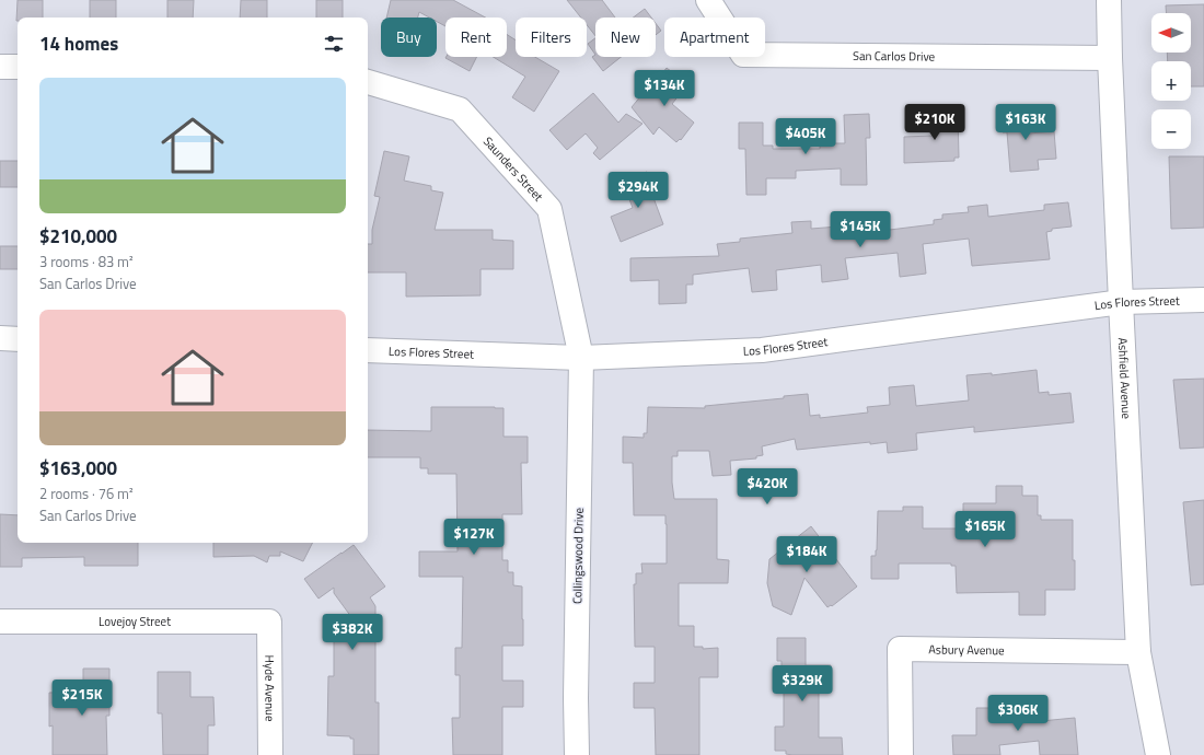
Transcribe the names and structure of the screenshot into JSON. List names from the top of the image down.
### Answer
{
  "streets": {
    "street": [
      "San Carlos Drive",
      "Saunders Street",
      "Los Flores Street",
      "Ashfield Avenue",
      "Collingswood Drive",
      "Lovejoy Street",
      "Asbury Avenue",
      "Hyde Avenue"
    ]
  },
  "crossings": [
    ["San Carlos Drive", "Ashfield Avenue"],
    ["Saunders Street", "Los Flores Street"],
    ["Saunders Street", "Collingswood Drive"],
    ["Los Flores Street", "Ashfield Avenue"],
    ["Los Flores Street", "Collingswood Drive"],
    ["Ashfield Avenue", "Asbury Avenue"],
    ["Lovejoy Street", "Hyde Avenue"]
  ],
  "north": "left",
  "page": {
    "map_buttons": ["+", "−"],
    "chip": [
      "Buy",
      "Rent",
      "Filters",
      "New",
      "Apartment"
    ],
    "heading": "14 homes",
    "price": [
      "$134K",
      "$210K",
      "$163K",
      "$405K",
      "$294K",
      "$145K",
      "$420K",
      "$165K",
      "$127K",
      "$184K",
      "$382K",
      "$329K",
      "$215K",
      "$306K"
    ],
    "list": [
      {
        "name": "$210,000",
        "note": "3 rooms · 83 m² · San Carlos Drive"
      },
      {
        "name": "$163,000",
        "note": "2 rooms · 76 m² · San Carlos Drive"
      }
    ]
  }
}
